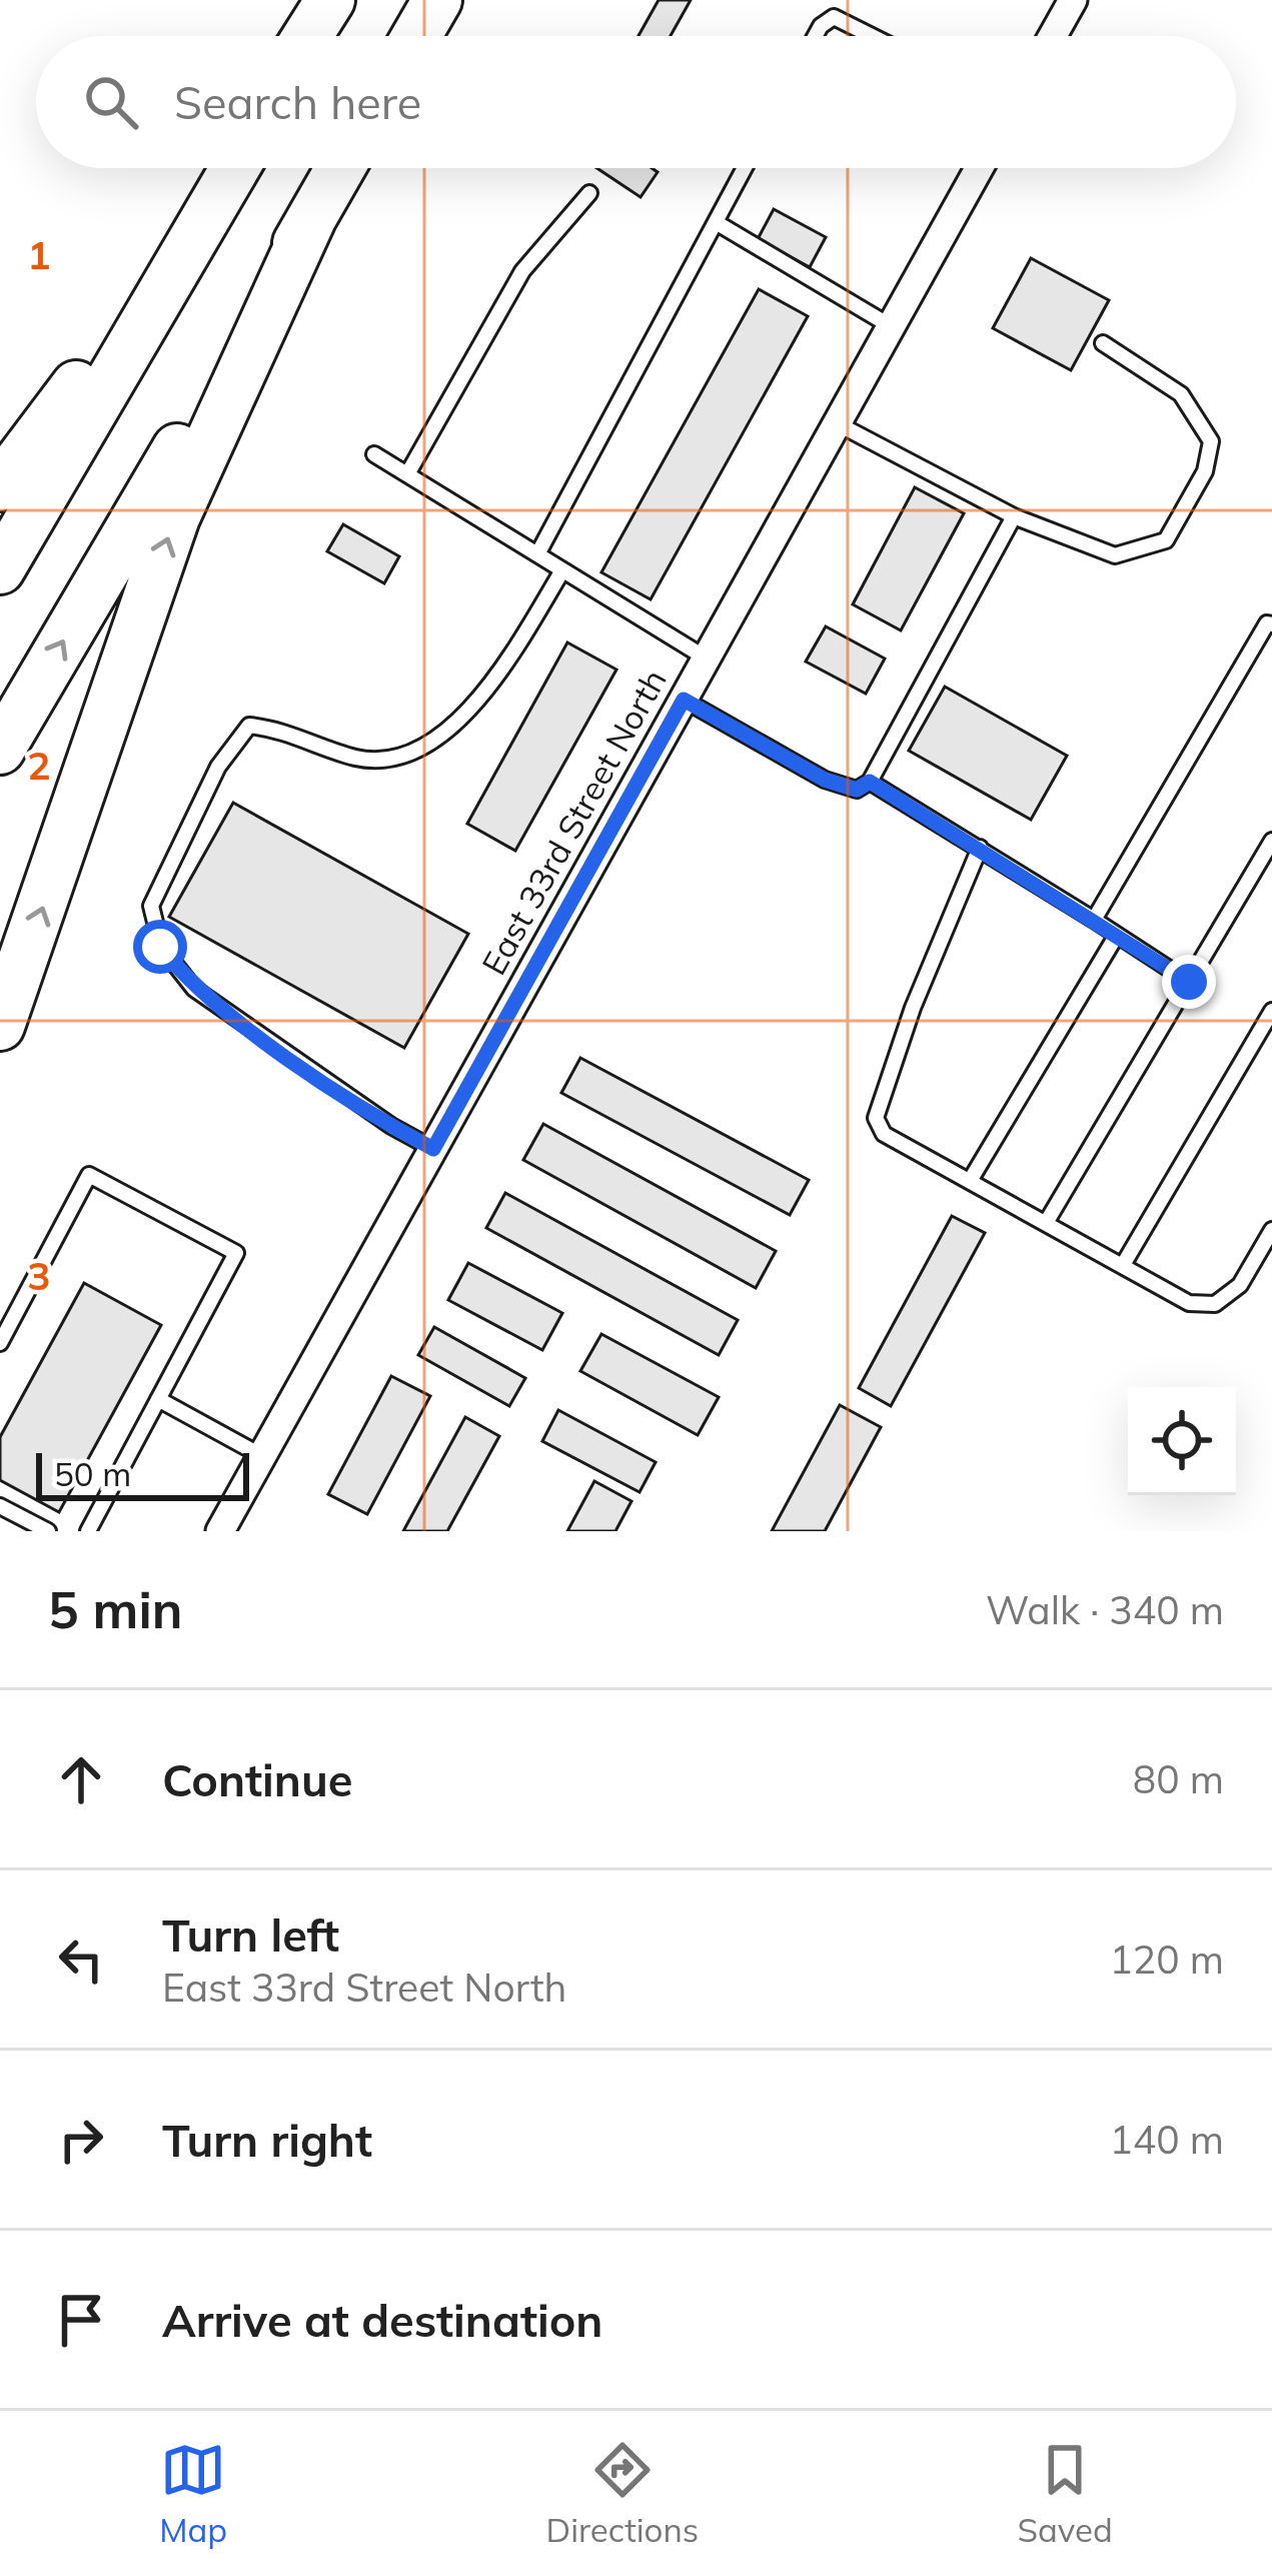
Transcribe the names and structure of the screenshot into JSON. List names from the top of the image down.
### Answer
{
  "streets": {
    "street": ["East 33rd Street North"]
  },
  "scale_bar": "50 m",
  "page": {
    "search": "Search here",
    "scale": "50 m",
    "heading": ["5 min", "Walk · 340 m"],
    "list": [
      ["Continue", "80 m"],
      ["Turn left", "East 33rd Street North", "120 m"],
      ["Turn right", "140 m"],
      "Arrive at destination"
    ],
    "nav": ["Map", "Directions", "Saved"]
  },
  "grid": {
    "rows": ["1", "2", "3"]
  }
}
